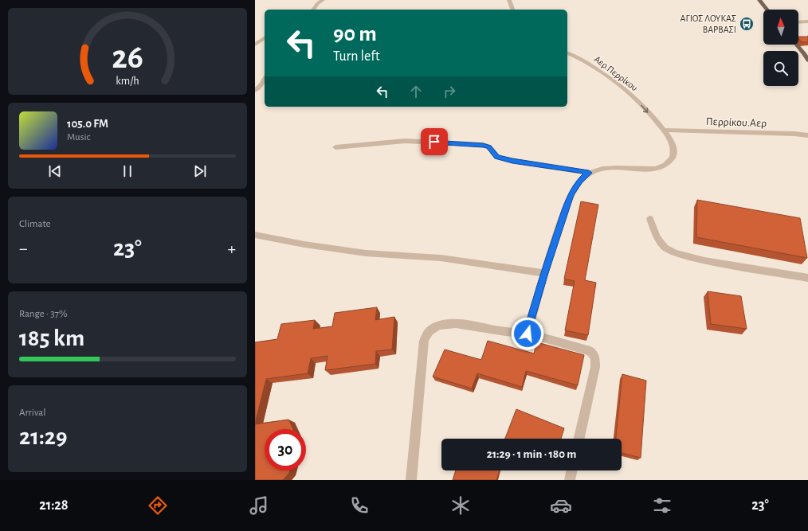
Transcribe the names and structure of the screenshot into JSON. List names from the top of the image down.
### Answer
{
  "streets": {
    "street": ["Αερ.Περρίκου", "Περρίκου.Αερ"]
  },
  "crossings": [
    ["Αερ.Περρίκου", "Περρίκου.Αερ"]
  ],
  "one_way": ["Αερ.Περρίκου"],
  "places": {
    "bus stop": ["ΑΓΙΟΣ ΛΟΥΚΑΣ ΒΑΡΒΑΣΙ"]
  },
  "north": "top",
  "page": {
    "turn": ["90 m", "Turn left"],
    "song": ["105.0 FM", "Music"],
    "tile": [
      "Climate",
      ["Range · 37%", "185 km"],
      ["Arrival", "21:29"]
    ],
    "heat": ["−", "23°", "+"],
    "limit": "30",
    "trip": "21:29 · 1 min · 180 m",
    "tabs": ["21:28", "23°"],
    "gauge": ["26", "km/h"]
  }
}
